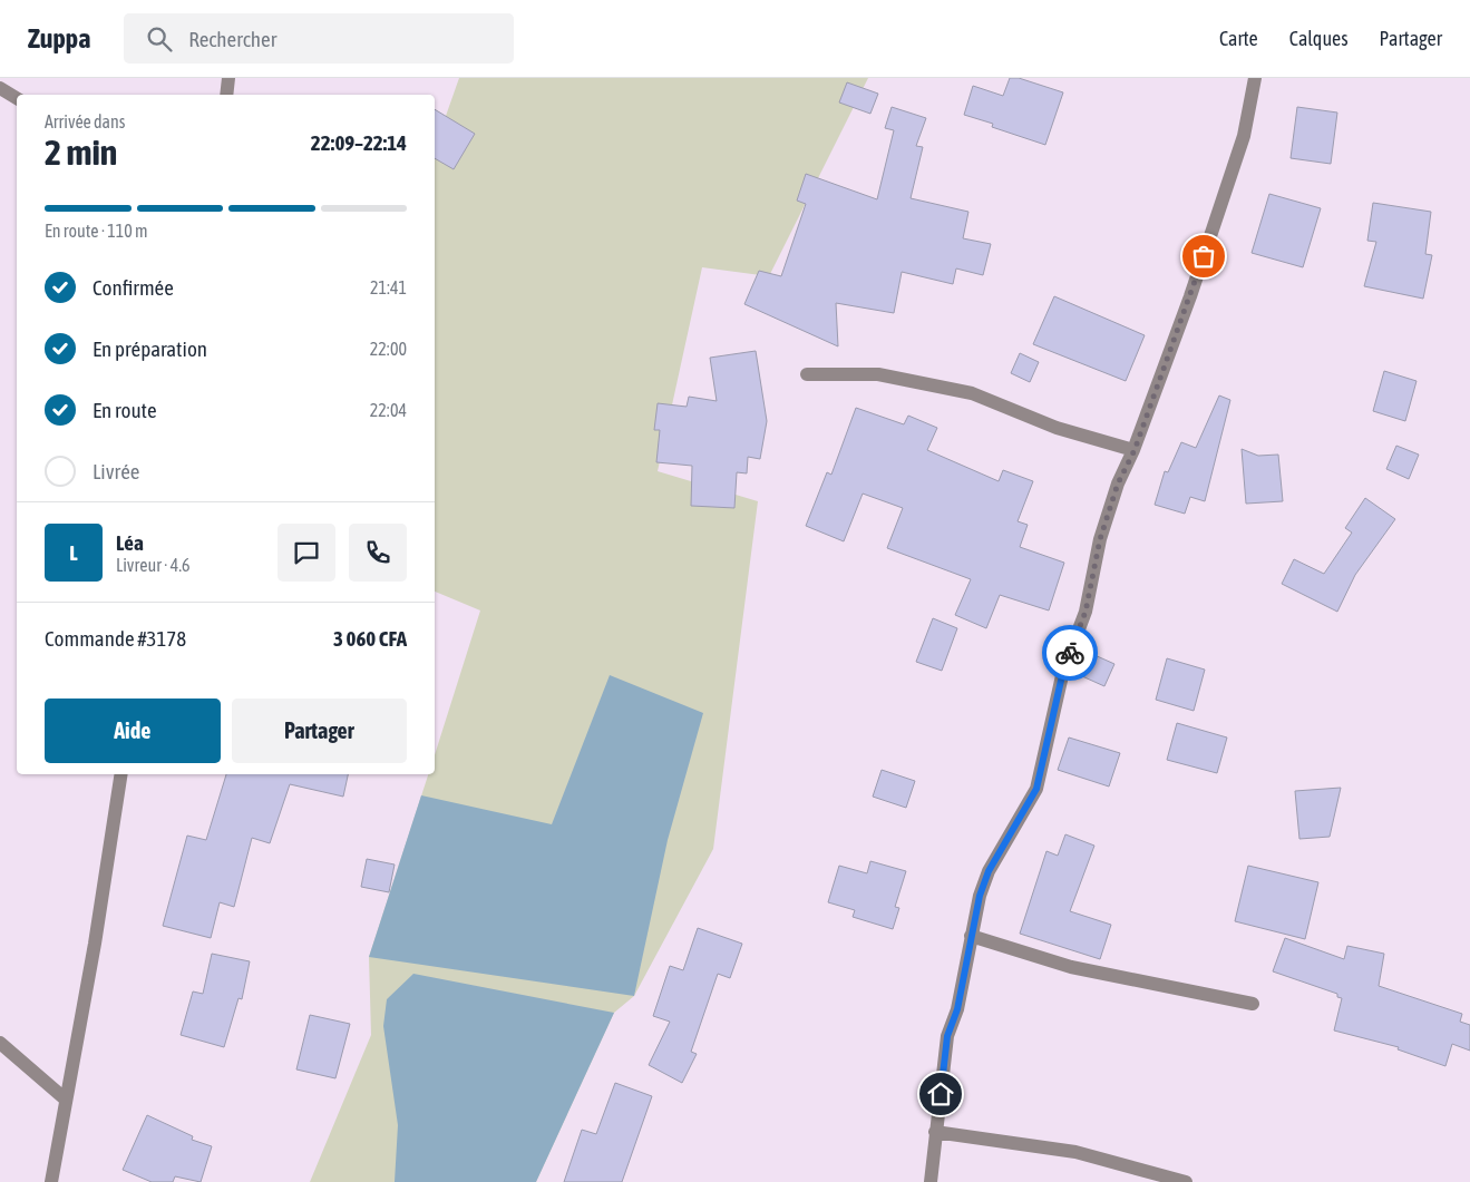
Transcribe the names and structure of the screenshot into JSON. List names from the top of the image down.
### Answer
{
  "page": {
    "header": "Zuppa",
    "search": "Rechercher",
    "nav": ["Carte", "Calques", "Partager"],
    "heading": ["2 min", "Arrivée dans", "22:09–22:14"],
    "panel": [
      "Léa",
      "Livreur · 4.6",
      "Commande #3178",
      "3 060 CFA"
    ],
    "bar": "En route · 110 m",
    "list": [
      ["Confirmée", "21:41"],
      ["En préparation", "22:00"],
      ["En route", "22:04"],
      "Livrée"
    ],
    "round": "L",
    "buttons": ["Aide", "Partager"]
  }
}
